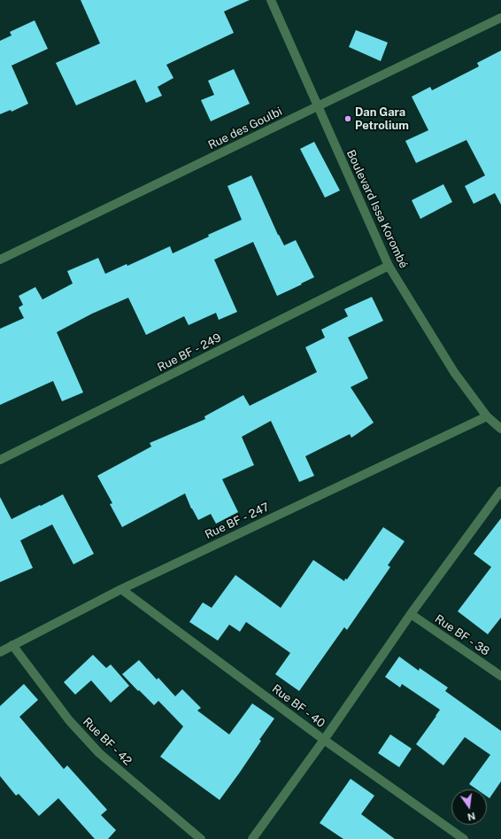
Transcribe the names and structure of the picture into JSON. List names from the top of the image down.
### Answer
{
  "streets": {
    "street": [
      "Rue des Goulbi",
      "Boulevard Issa Korombé",
      "Rue BF - 249",
      "Rue BF - 247",
      "Rue BF - 38",
      "Rue BF - 40",
      "Rue BF - 42"
    ]
  },
  "crossings": [
    ["Rue des Goulbi", "Boulevard Issa Korombé"],
    ["Boulevard Issa Korombé", "Rue BF - 249"],
    ["Boulevard Issa Korombé", "Rue BF - 247"],
    ["Rue BF - 247", "Rue BF - 40"],
    ["Rue BF - 247", "Rue BF - 42"]
  ],
  "places": ["Dan Gara Petrolium"],
  "north": "bottom"
}
